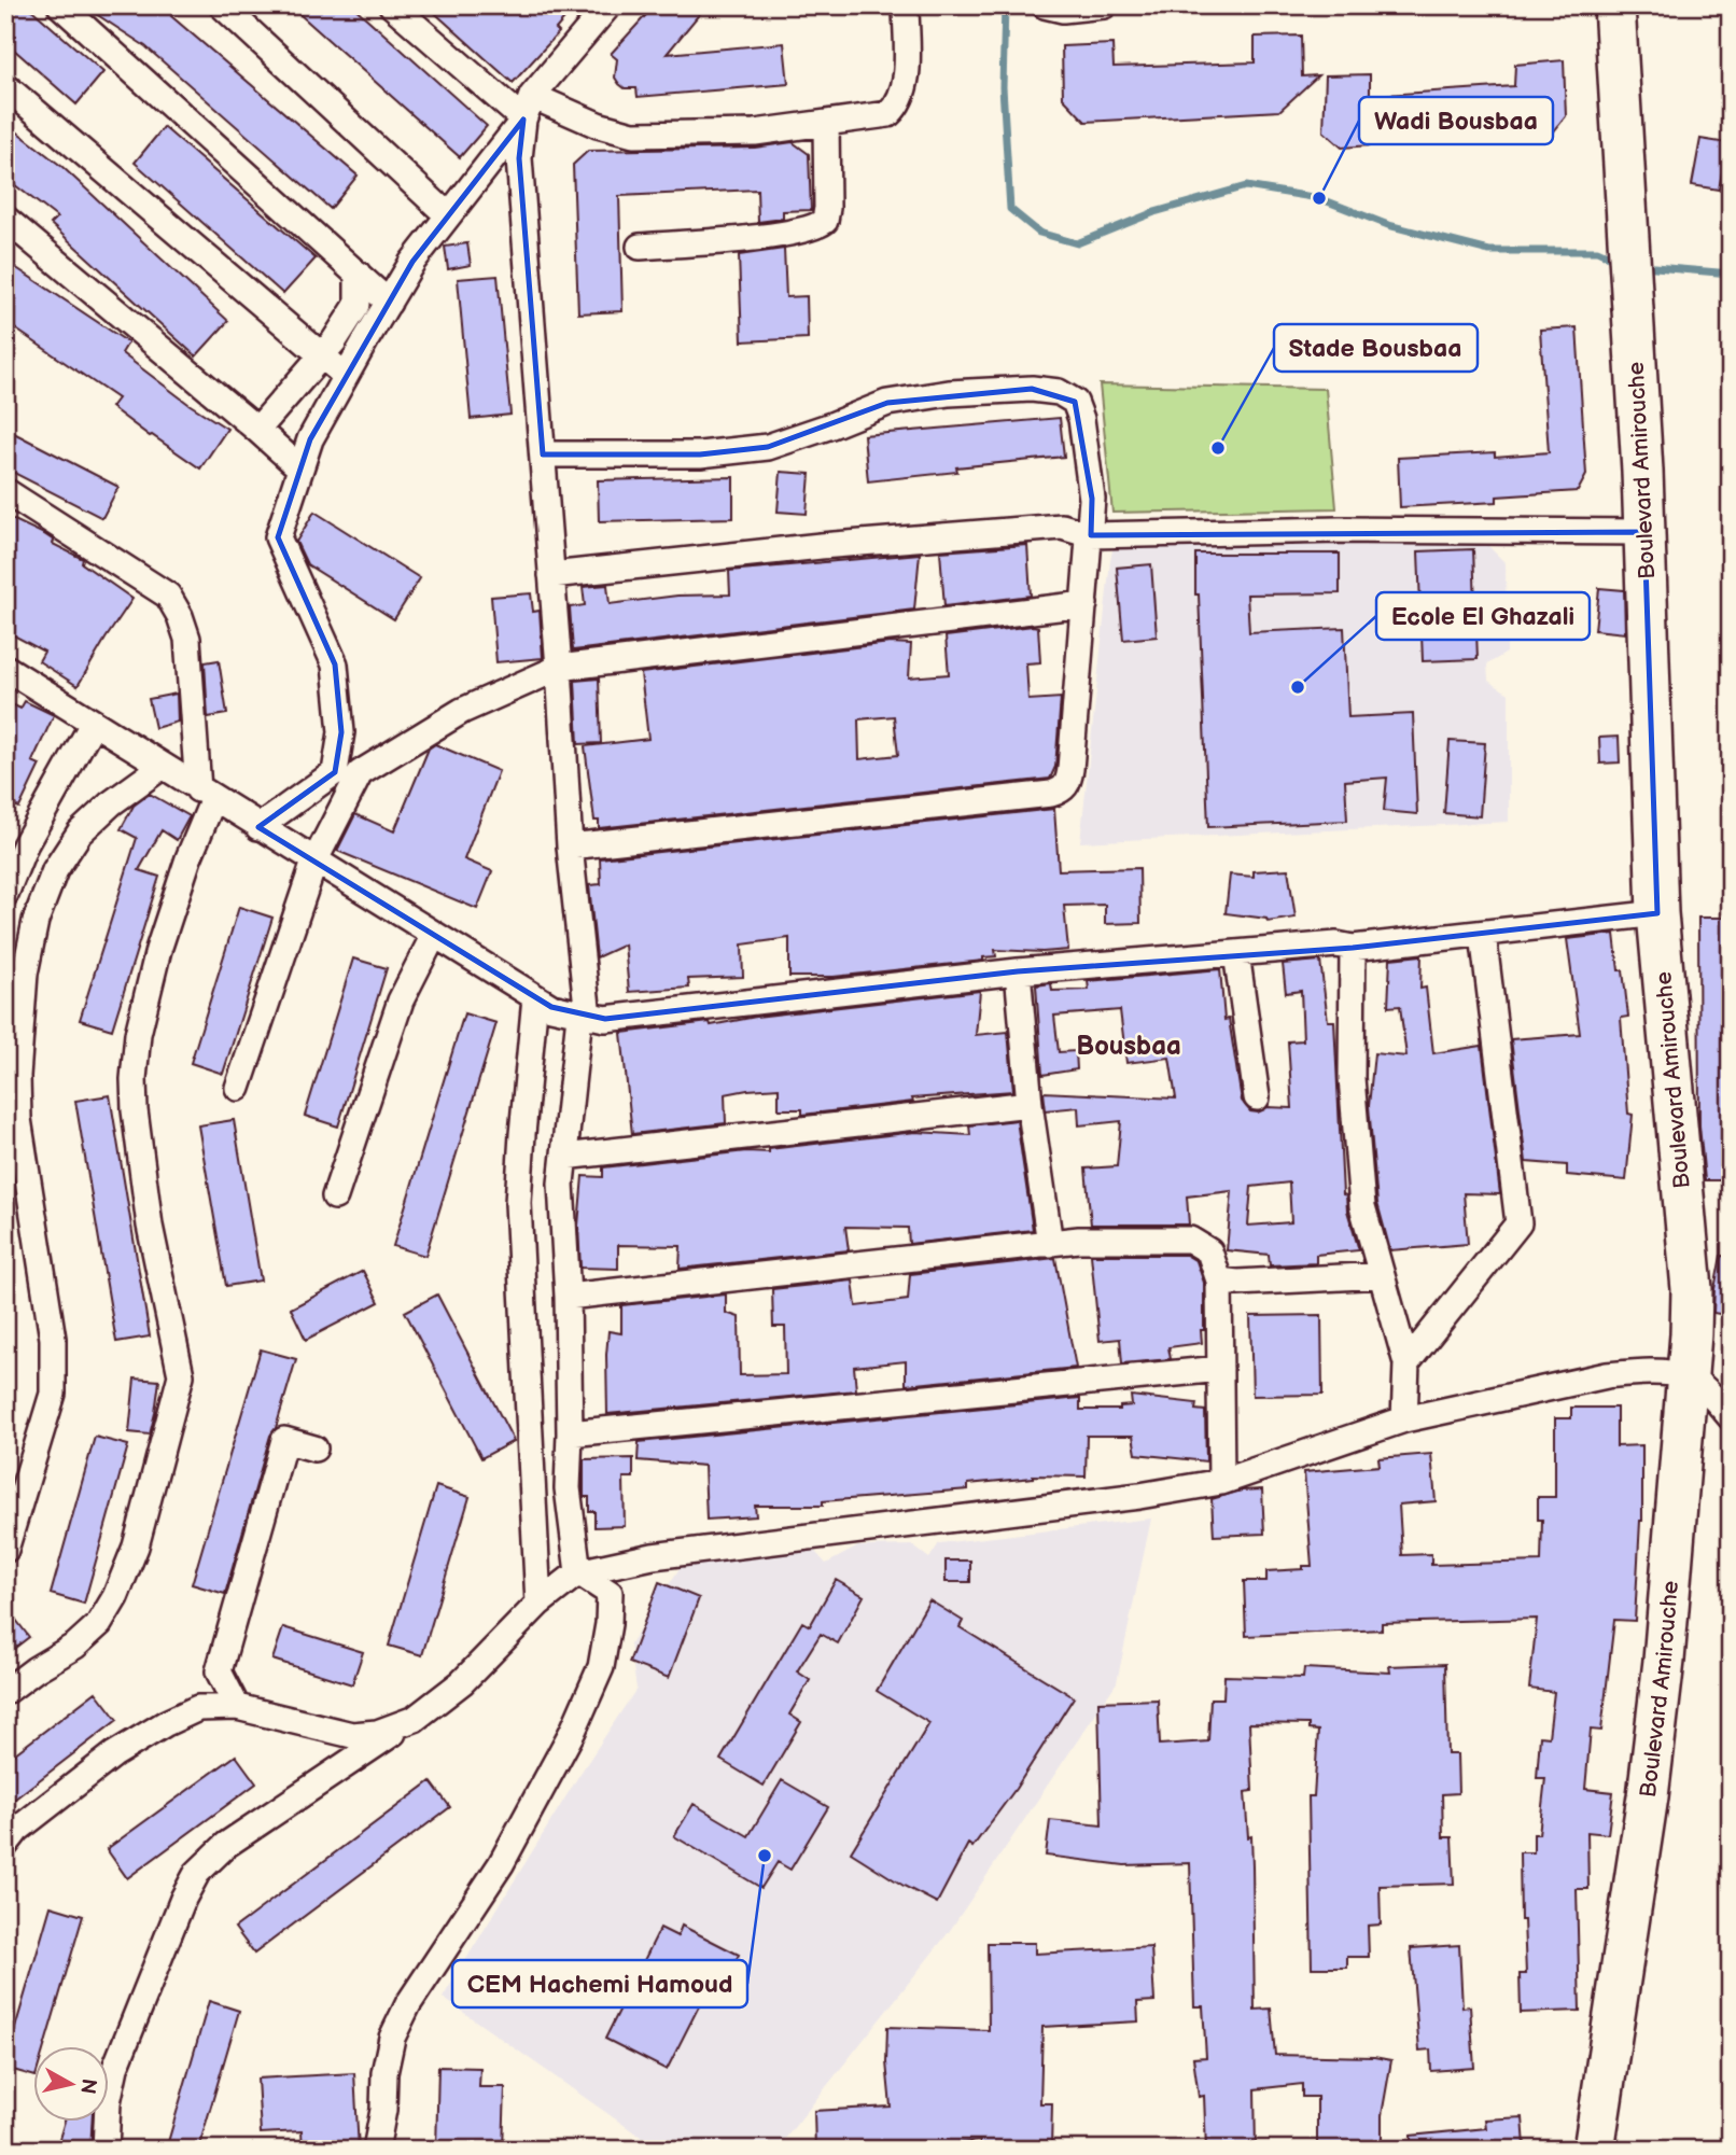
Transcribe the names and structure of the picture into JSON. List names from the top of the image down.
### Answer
{
  "streets": {
    "main road": ["Boulevard Amirouche"]
  },
  "districts": ["Bousbaa"],
  "places": [
    "Wadi Bousbaa",
    "Stade Bousbaa",
    "Ecole El Ghazali",
    "CEM Hachemi Hamoud"
  ],
  "north": "right"
}
